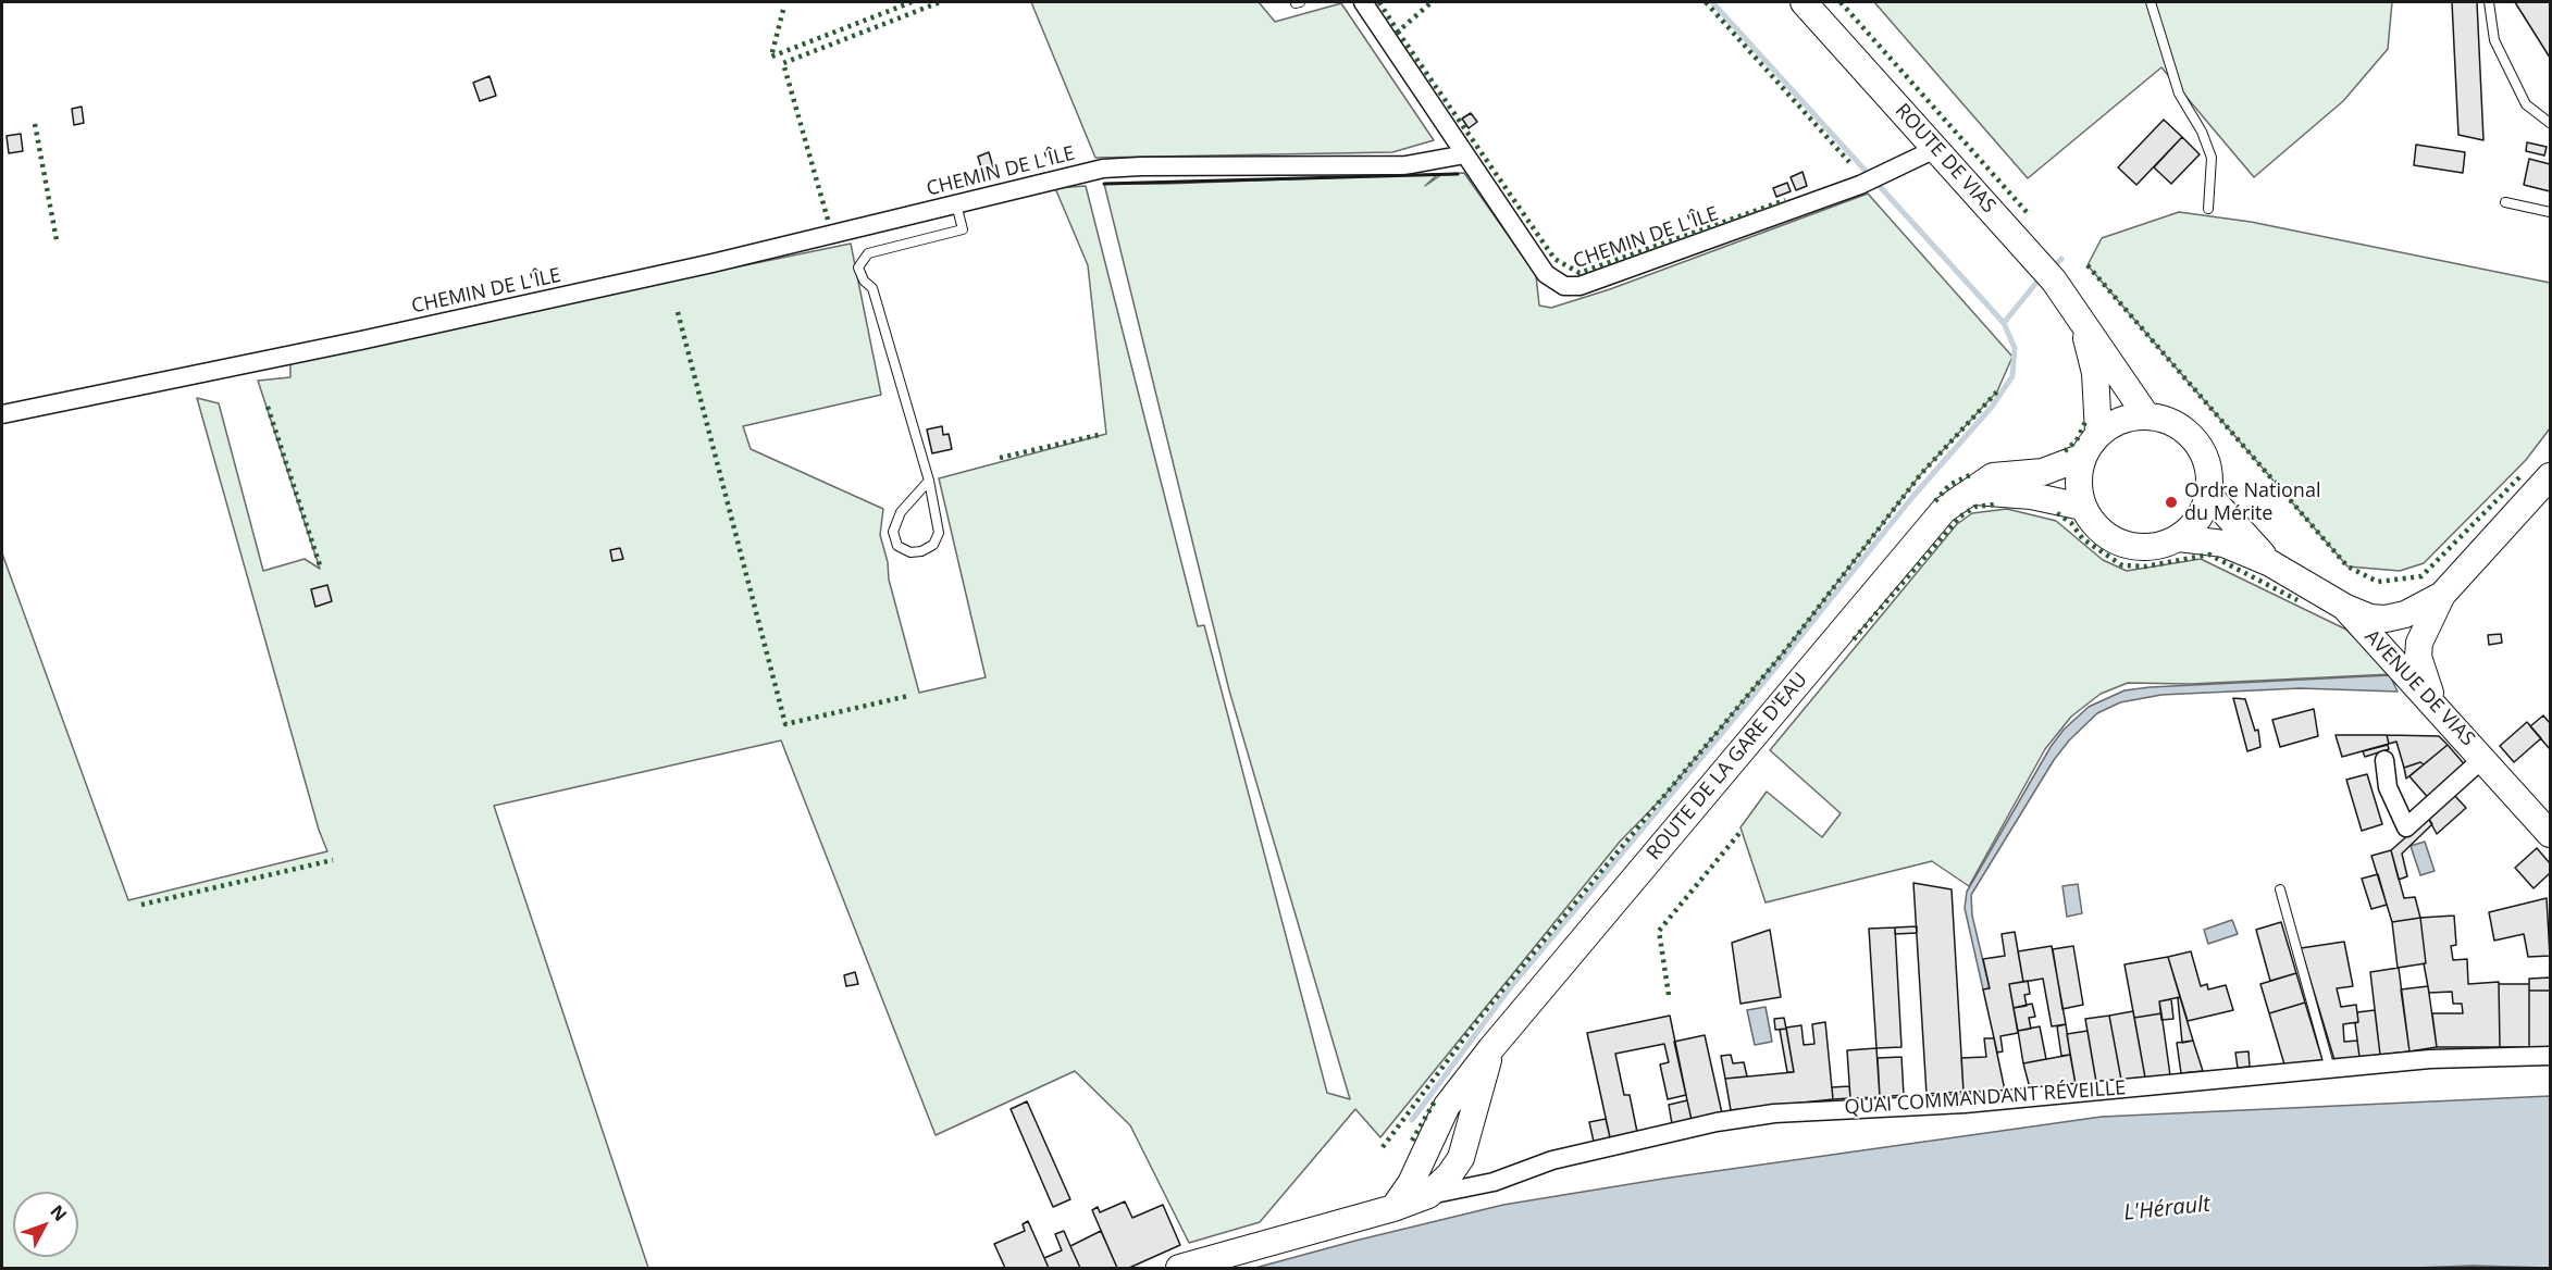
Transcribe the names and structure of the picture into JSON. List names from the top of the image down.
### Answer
{
  "streets": {
    "main road": ["ROUTE DE VIAS", "AVENUE DE VIAS", "ROUTE DE LA GARE D'EAU"],
    "street": ["CHEMIN DE L'ÎLE", "QUAI COMMANDANT RÉVEILLE"]
  },
  "crossings": [
    ["ROUTE DE VIAS", "CHEMIN DE L'ÎLE"],
    ["ROUTE DE VIAS", "AVENUE DE VIAS"],
    ["ROUTE DE VIAS", "ROUTE DE LA GARE D'EAU"],
    ["AVENUE DE VIAS", "ROUTE DE LA GARE D'EAU"],
    ["ROUTE DE LA GARE D'EAU", "QUAI COMMANDANT RÉVEILLE"]
  ],
  "water": ["L'Hérault"],
  "places": ["Ordre National du Mérite"],
  "north": "top right"
}
